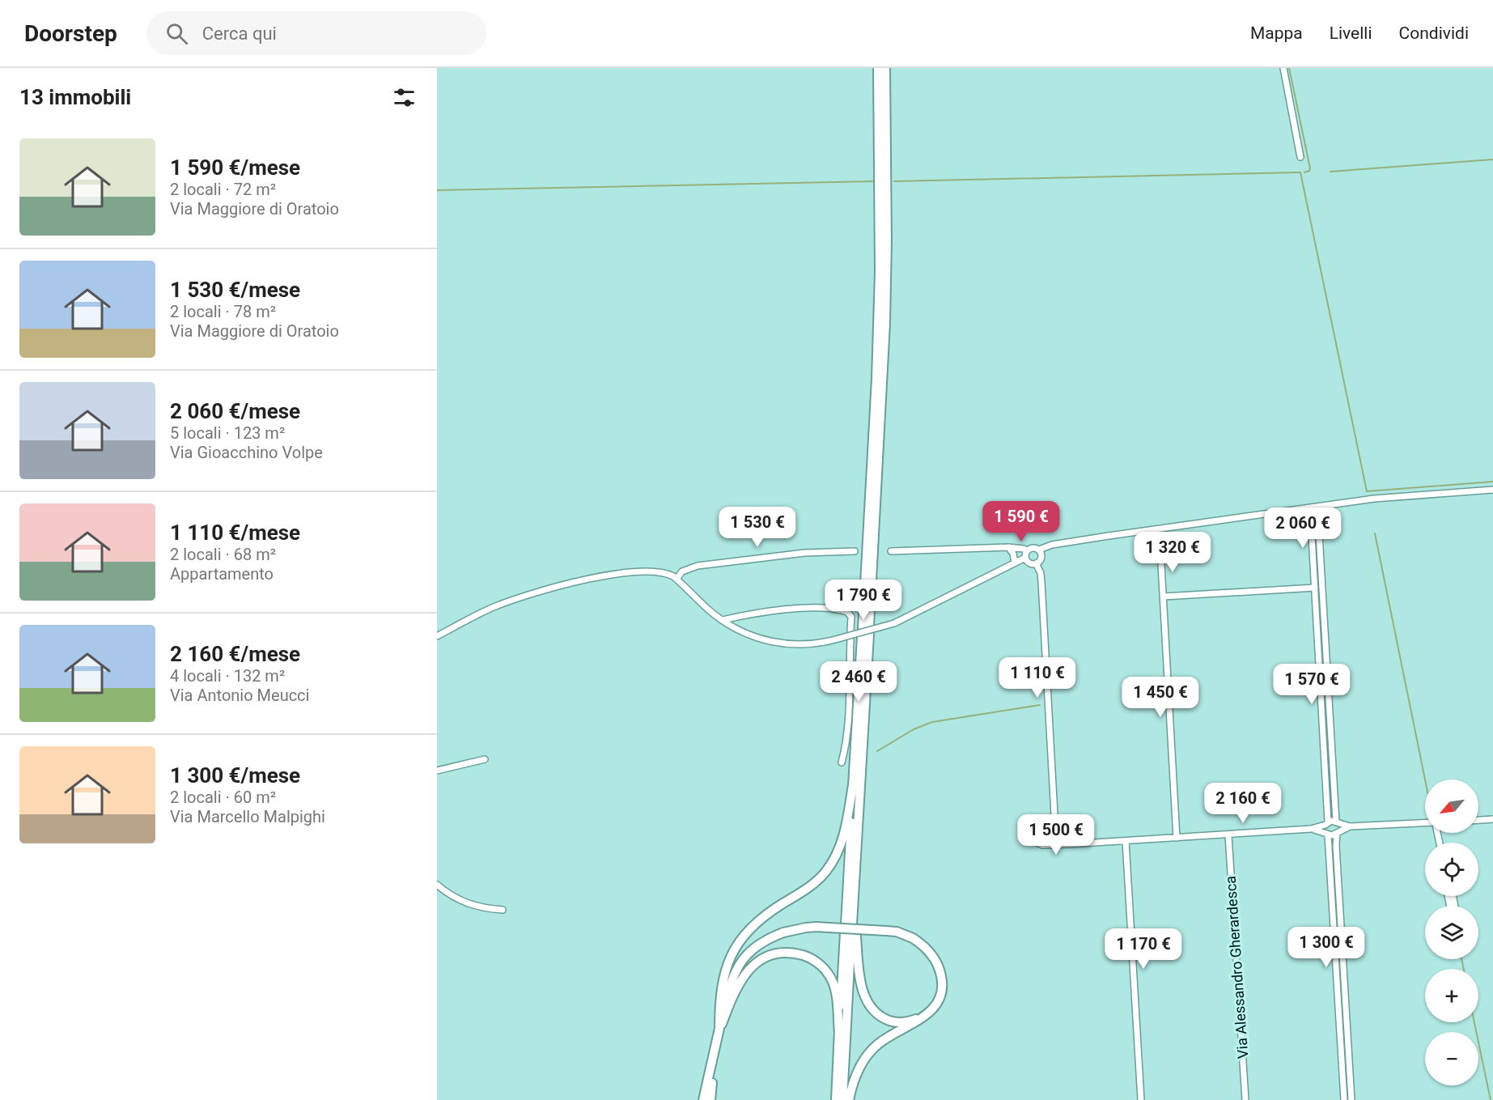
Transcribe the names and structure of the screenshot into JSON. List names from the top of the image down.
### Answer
{
  "streets": {
    "street": ["Via Alessandro Gherardesca"]
  },
  "north": "bottom left",
  "page": {
    "header": "Doorstep",
    "search": "Cerca qui",
    "nav": ["Mappa", "Livelli", "Condividi"],
    "heading": "13 immobili",
    "list": [
      {
        "name": "1 590 €/mese",
        "note": "2 locali · 72 m² · Via Maggiore di Oratoio"
      },
      {
        "name": "1 530 €/mese",
        "note": "2 locali · 78 m² · Via Maggiore di Oratoio"
      },
      {
        "name": "2 060 €/mese",
        "note": "5 locali · 123 m² · Via Gioacchino Volpe"
      },
      {
        "name": "1 110 €/mese",
        "note": "2 locali · 68 m² · Appartamento"
      },
      {
        "name": "2 160 €/mese",
        "note": "4 locali · 132 m² · Via Antonio Meucci"
      },
      {
        "name": "1 300 €/mese",
        "note": "2 locali · 60 m² · Via Marcello Malpighi"
      }
    ],
    "price": [
      "1 590 €",
      "1 530 €",
      "2 060 €",
      "1 320 €",
      "1 790 €",
      "1 110 €",
      "2 460 €",
      "1 570 €",
      "1 450 €",
      "2 160 €",
      "1 500 €",
      "1 300 €",
      "1 170 €"
    ],
    "map_buttons": ["+", "−"]
  }
}
